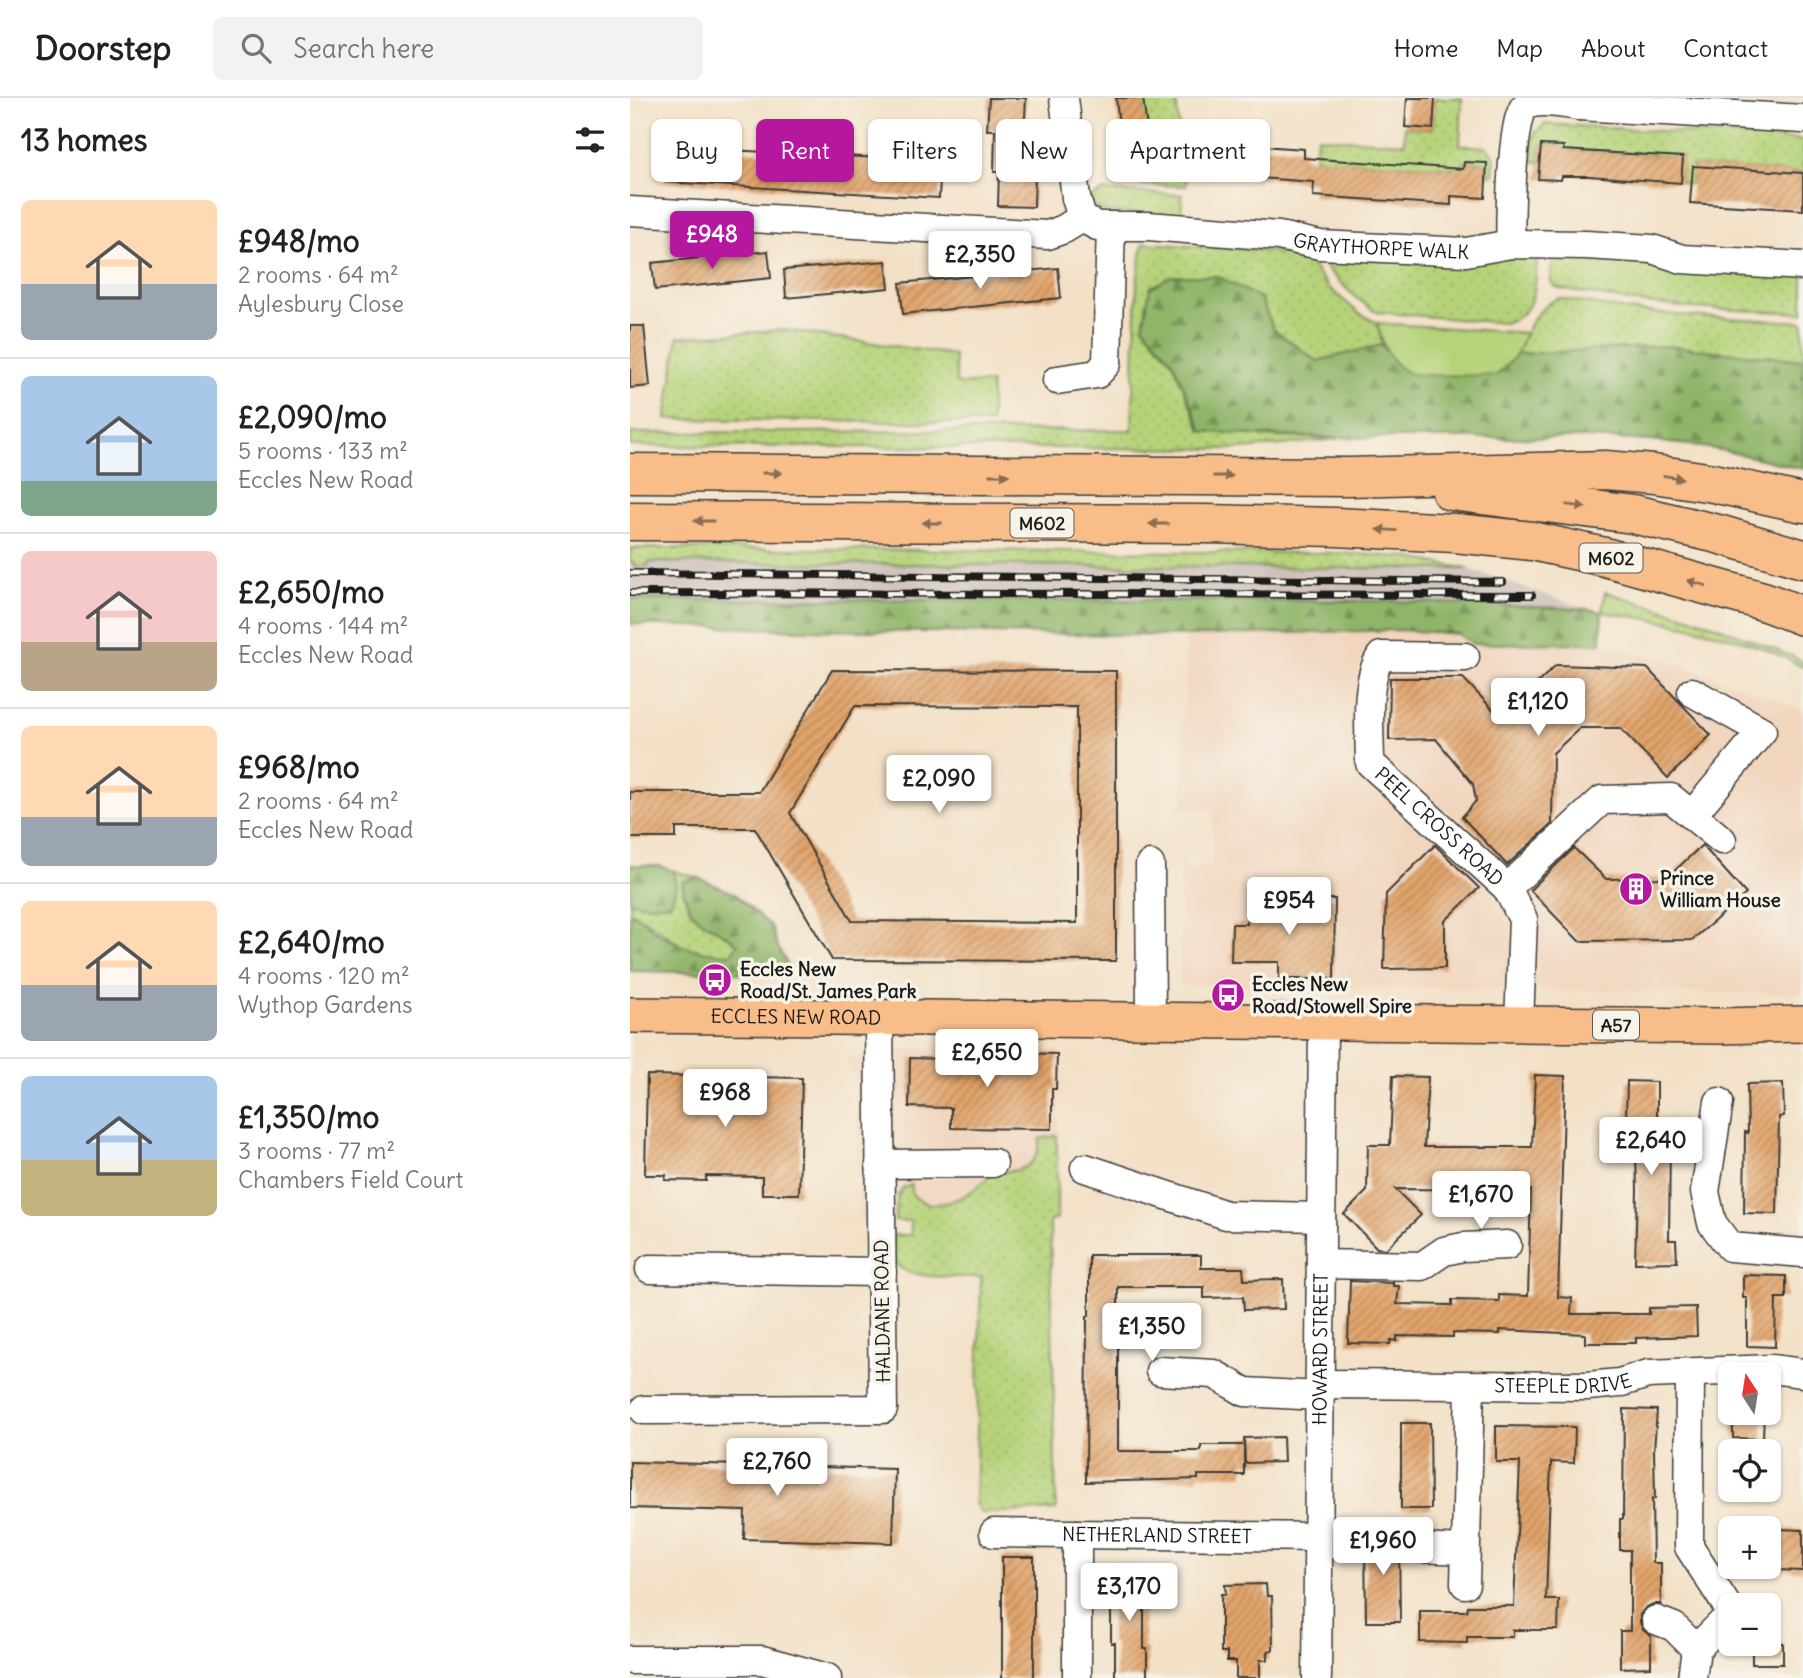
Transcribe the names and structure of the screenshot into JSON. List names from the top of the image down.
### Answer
{
  "streets": {
    "highway": ["M602"],
    "main road": ["ECCLES NEW ROAD", "A57"],
    "street": [
      "GRAYTHORPE WALK",
      "PEEL CROSS ROAD",
      "HALDANE ROAD",
      "HOWARD STREET",
      "STEEPLE DRIVE",
      "NETHERLAND STREET"
    ]
  },
  "crossings": [
    ["PEEL CROSS ROAD", "ECCLES NEW ROAD"],
    ["ECCLES NEW ROAD", "HALDANE ROAD"],
    ["ECCLES NEW ROAD", "HOWARD STREET"],
    ["HOWARD STREET", "STEEPLE DRIVE"],
    ["HOWARD STREET", "NETHERLAND STREET"]
  ],
  "places": {
    "building": ["Prince William House"],
    "bus stop": ["Eccles New Road/St. James Park", "Eccles New Road/Stowell Spire"]
  },
  "north": "top",
  "page": {
    "header": "Doorstep",
    "search": "Search here",
    "nav": [
      "Home",
      "Map",
      "About",
      "Contact"
    ],
    "heading": "13 homes",
    "chip": [
      "Buy",
      "Rent",
      "Filters",
      "New",
      "Apartment"
    ],
    "list": [
      {
        "name": "£948/mo",
        "note": "2 rooms · 64 m² · Aylesbury Close"
      },
      {
        "name": "£2,090/mo",
        "note": "5 rooms · 133 m² · Eccles New Road"
      },
      {
        "name": "£2,650/mo",
        "note": "4 rooms · 144 m² · Eccles New Road"
      },
      {
        "name": "£968/mo",
        "note": "2 rooms · 64 m² · Eccles New Road"
      },
      {
        "name": "£2,640/mo",
        "note": "4 rooms · 120 m² · Wythop Gardens"
      },
      {
        "name": "£1,350/mo",
        "note": "3 rooms · 77 m² · Chambers Field Court"
      }
    ],
    "price": [
      "£948",
      "£2,350",
      "£1,120",
      "£2,090",
      "£954",
      "£2,650",
      "£968",
      "£2,640",
      "£1,670",
      "£1,350",
      "£2,760",
      "£1,960",
      "£3,170"
    ],
    "map_buttons": ["+", "−"]
  }
}
